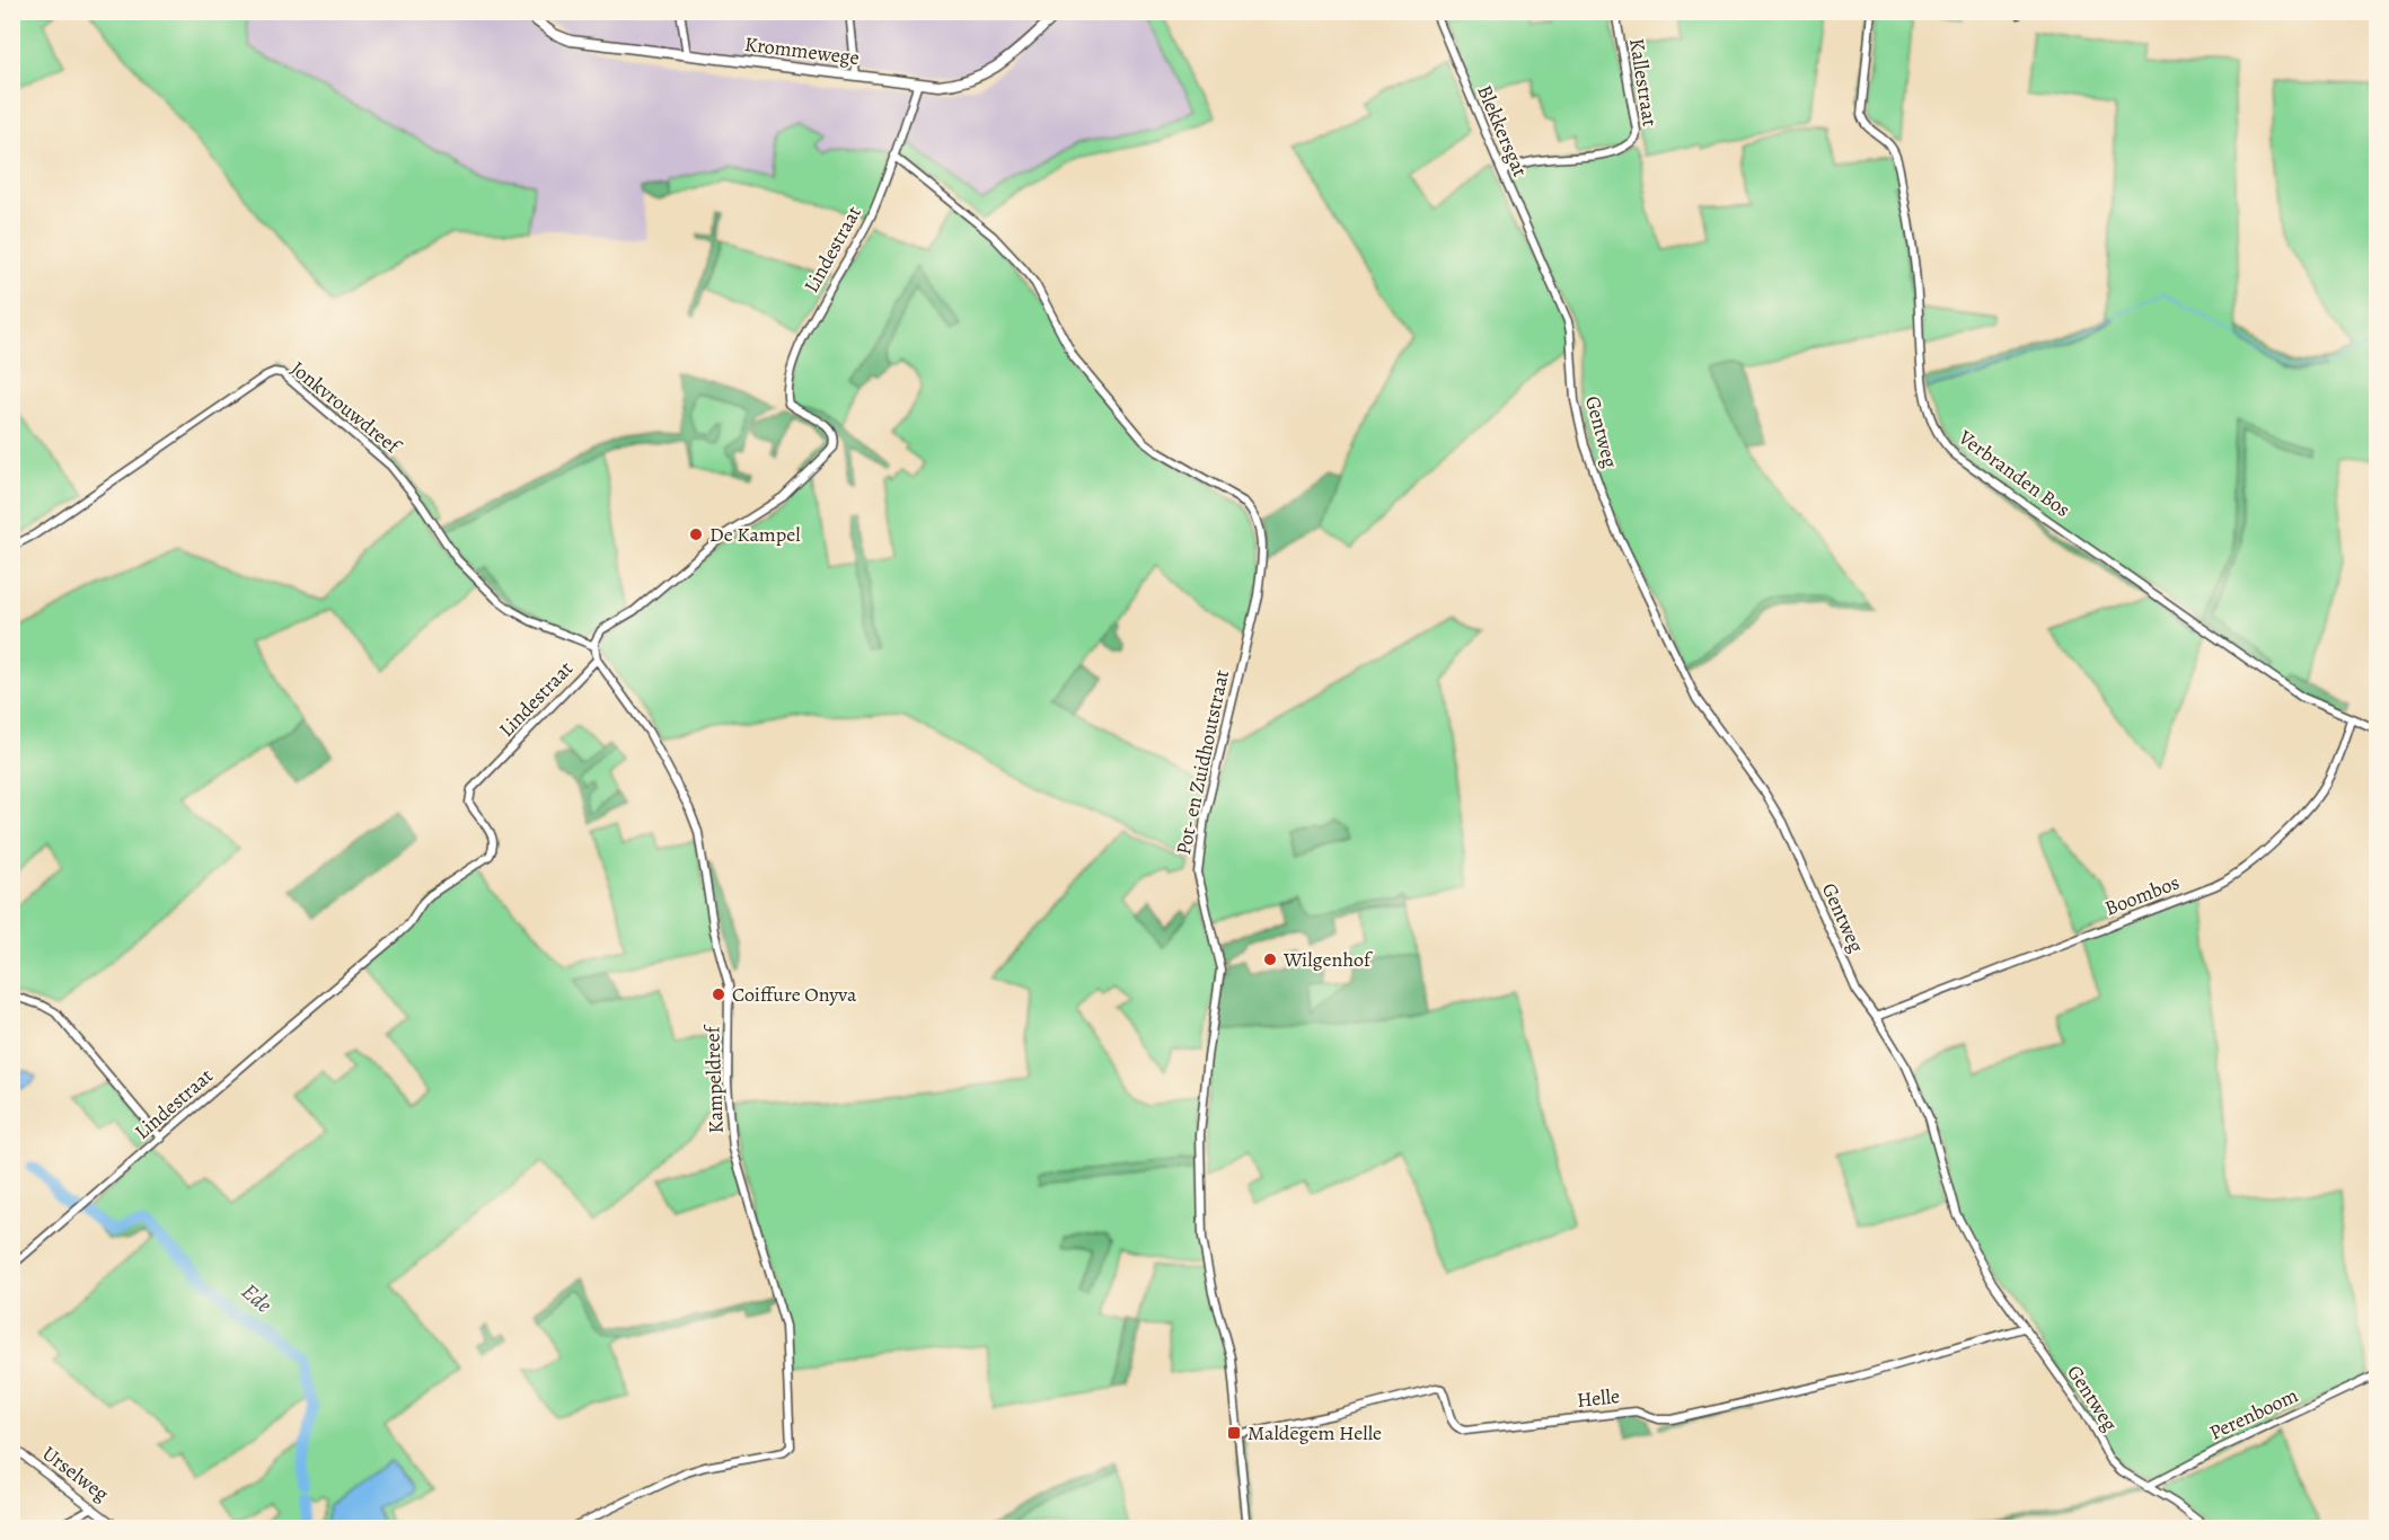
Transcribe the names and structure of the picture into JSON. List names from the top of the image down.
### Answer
{
  "streets": {
    "street": [
      "Krommewege",
      "Kallestraat",
      "Blekkersgat",
      "Lindestraat",
      "Jonkvrouwdreef",
      "Gentweg",
      "Verbranden Bos",
      "Pot- en Zuidhoutstraat",
      "Boombos",
      "Kampeldreef",
      "Helle",
      "Perenboom",
      "Urselweg"
    ]
  },
  "crossings": [
    ["Krommewege", "Lindestraat"],
    ["Kallestraat", "Blekkersgat"],
    ["Blekkersgat", "Gentweg"],
    ["Lindestraat", "Jonkvrouwdreef"],
    ["Lindestraat", "Pot- en Zuidhoutstraat"],
    ["Lindestraat", "Kampeldreef"],
    ["Gentweg", "Boombos"],
    ["Gentweg", "Helle"],
    ["Gentweg", "Perenboom"],
    ["Verbranden Bos", "Boombos"],
    ["Pot- en Zuidhoutstraat", "Helle"]
  ],
  "water": ["Ede"],
  "places": {
    "other": ["De Kampel", "Wilgenhof", "Coiffure Onyva"],
    "transit": ["Maldegem Helle"]
  }
}
